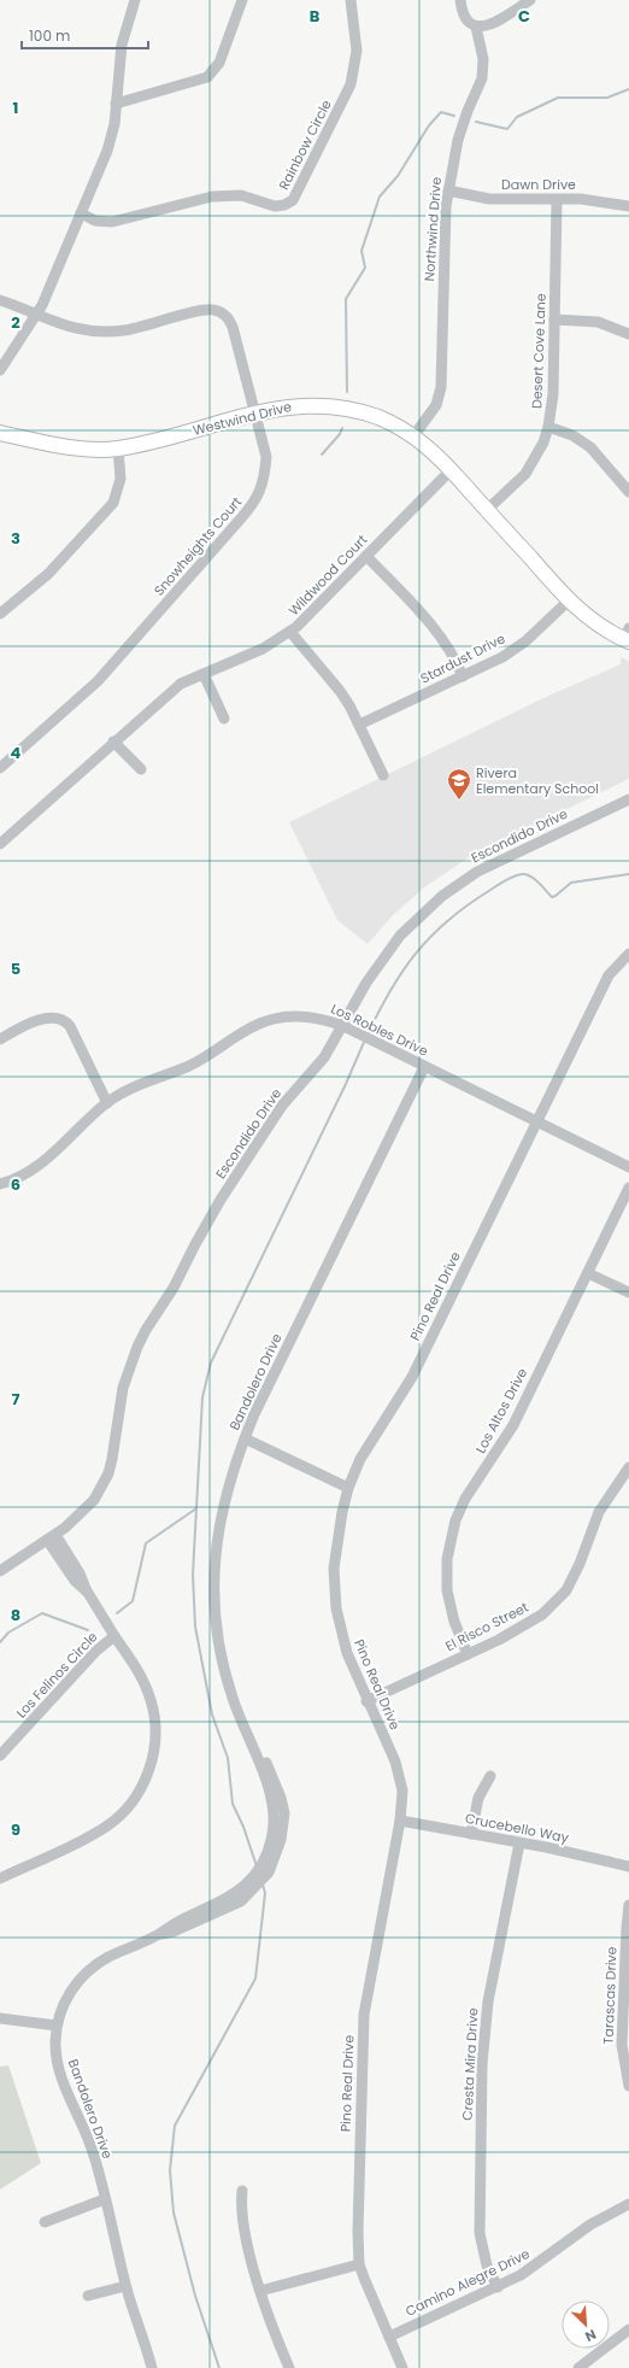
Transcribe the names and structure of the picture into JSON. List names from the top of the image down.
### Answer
{
  "streets": {
    "main road": ["Westwind Drive"],
    "street": [
      "Rainbow Circle",
      "Dawn Drive",
      "Northwind Drive",
      "Desert Cove Lane",
      "Snowheights Court",
      "Wildwood Court",
      "Stardust Drive",
      "Escondido Drive",
      "Los Robles Drive",
      "Pino Real Drive",
      "Bandolero Drive",
      "Los Altos Drive",
      "El Risco Street",
      "Los Felinos Circle",
      "Crucebello Way",
      "Tarascas Drive",
      "Cresta Mira Drive",
      "Camino Alegre Drive"
    ]
  },
  "crossings": [
    ["Dawn Drive", "Northwind Drive"],
    ["Dawn Drive", "Desert Cove Lane"],
    ["Northwind Drive", "Westwind Drive"],
    ["Desert Cove Lane", "Westwind Drive"],
    ["Westwind Drive", "Snowheights Court"],
    ["Westwind Drive", "Wildwood Court"],
    ["Westwind Drive", "Stardust Drive"],
    ["Escondido Drive", "Los Robles Drive"],
    ["Escondido Drive", "Los Felinos Circle"],
    ["Los Robles Drive", "Pino Real Drive"],
    ["Los Robles Drive", "Bandolero Drive"],
    ["Pino Real Drive", "El Risco Street"],
    ["Pino Real Drive", "Crucebello Way"],
    ["Pino Real Drive", "Camino Alegre Drive"],
    ["Los Altos Drive", "El Risco Street"],
    ["Crucebello Way", "Cresta Mira Drive"],
    ["Cresta Mira Drive", "Camino Alegre Drive"]
  ],
  "places": {
    "school or university": ["Rivera Elementary School"]
  },
  "scale_bar": "100 m",
  "north": "bottom right",
  "grid": {
    "columns": ["B", "C"],
    "rows": [
      "1",
      "2",
      "3",
      "4",
      "5",
      "6",
      "7",
      "8",
      "9"
    ]
  }
}
